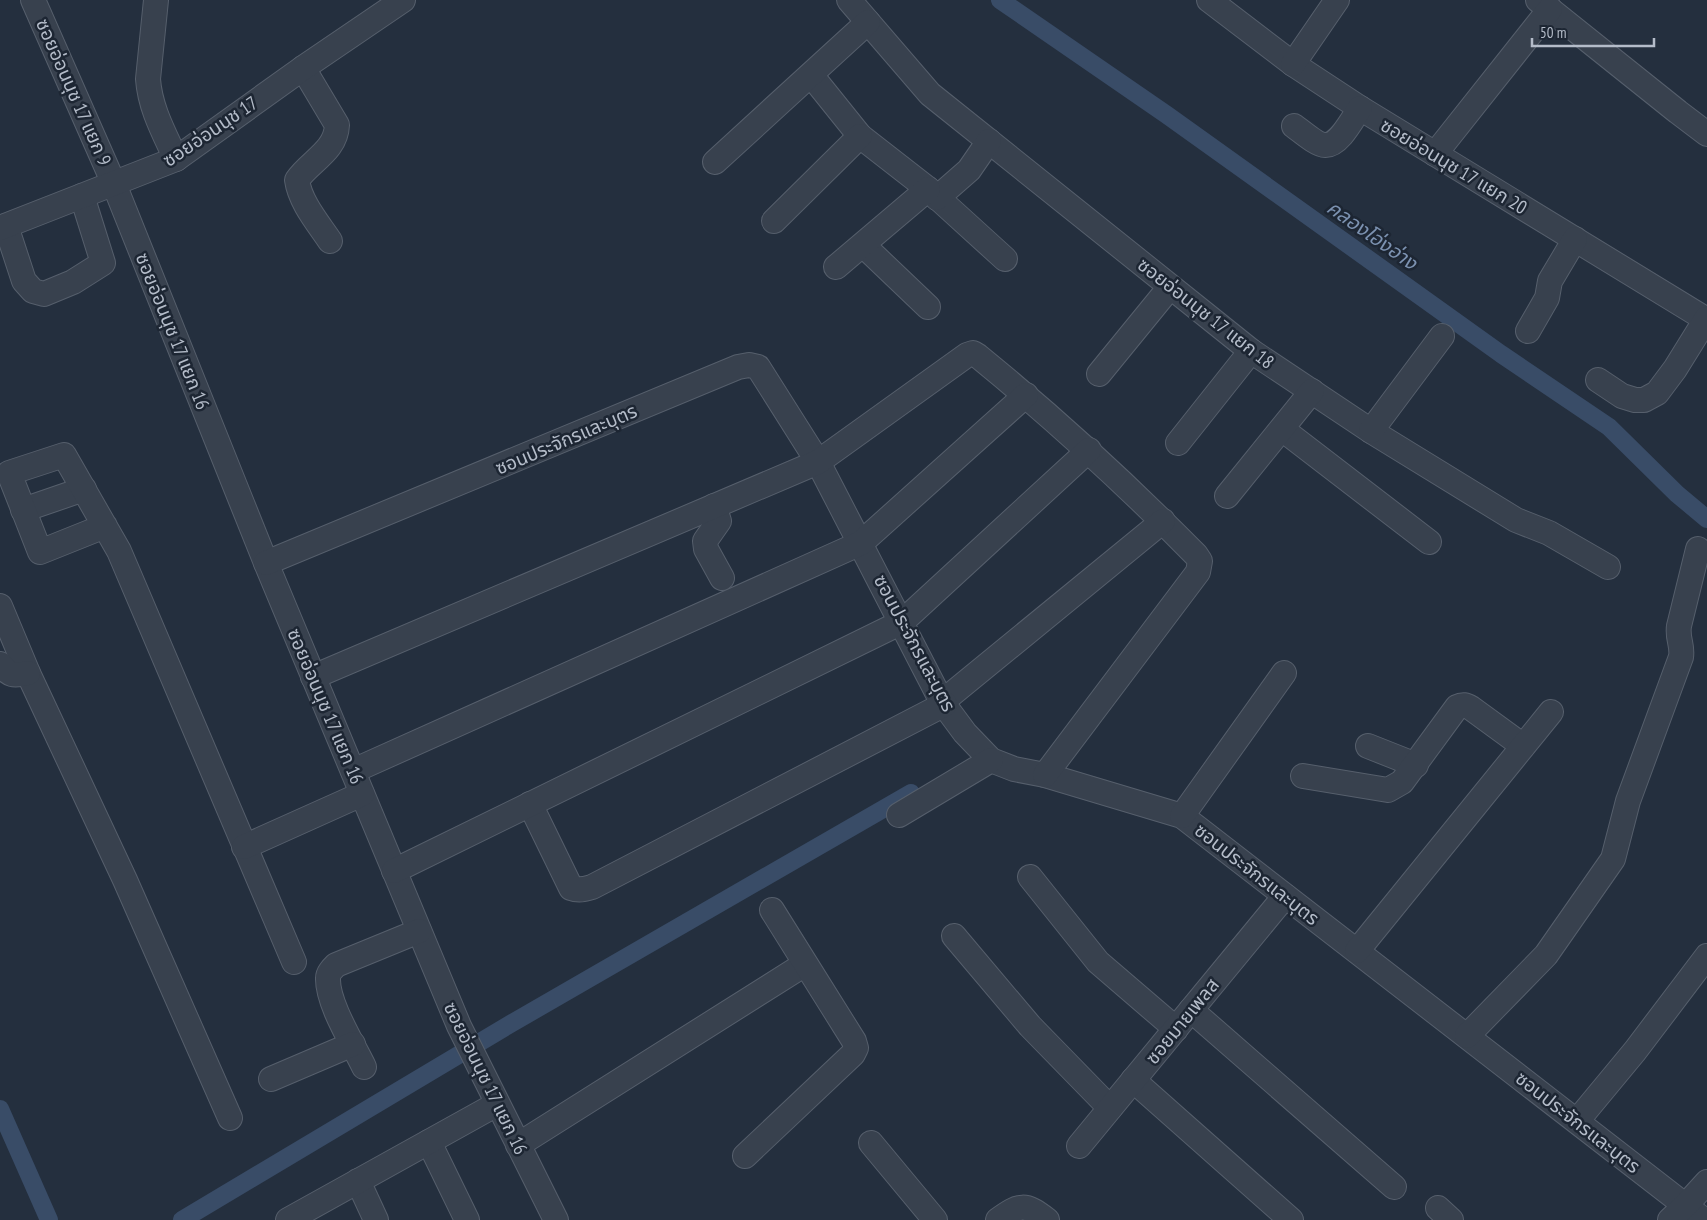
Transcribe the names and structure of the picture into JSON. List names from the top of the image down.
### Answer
{
  "streets": {
    "street": [
      "ซอยอ่อนนุช 17 แยก 9",
      "ซอยอ่อนนุช 17",
      "ซอยอ่อนนุช 17 แยก 20",
      "ซอยอ่อนนุช 17 แยก 18",
      "ซอยอ่อนนุช 17 แยก 16",
      "ซอนประจักรและบุตร",
      "ซอยมายเพลส"
    ]
  },
  "crossings": [
    ["ซอยอ่อนนุช 17 แยก 9", "ซอยอ่อนนุช 17"],
    ["ซอยอ่อนนุช 17 แยก 9", "ซอยอ่อนนุช 17 แยก 16"],
    ["ซอยอ่อนนุช 17", "ซอยอ่อนนุช 17 แยก 16"],
    ["ซอยอ่อนนุช 17 แยก 16", "ซอนประจักรและบุตร"],
    ["ซอนประจักรและบุตร", "ซอยมายเพลส"]
  ],
  "water": ["คลองโอ่งอ่าง"],
  "scale_bar": "50 m"
}
